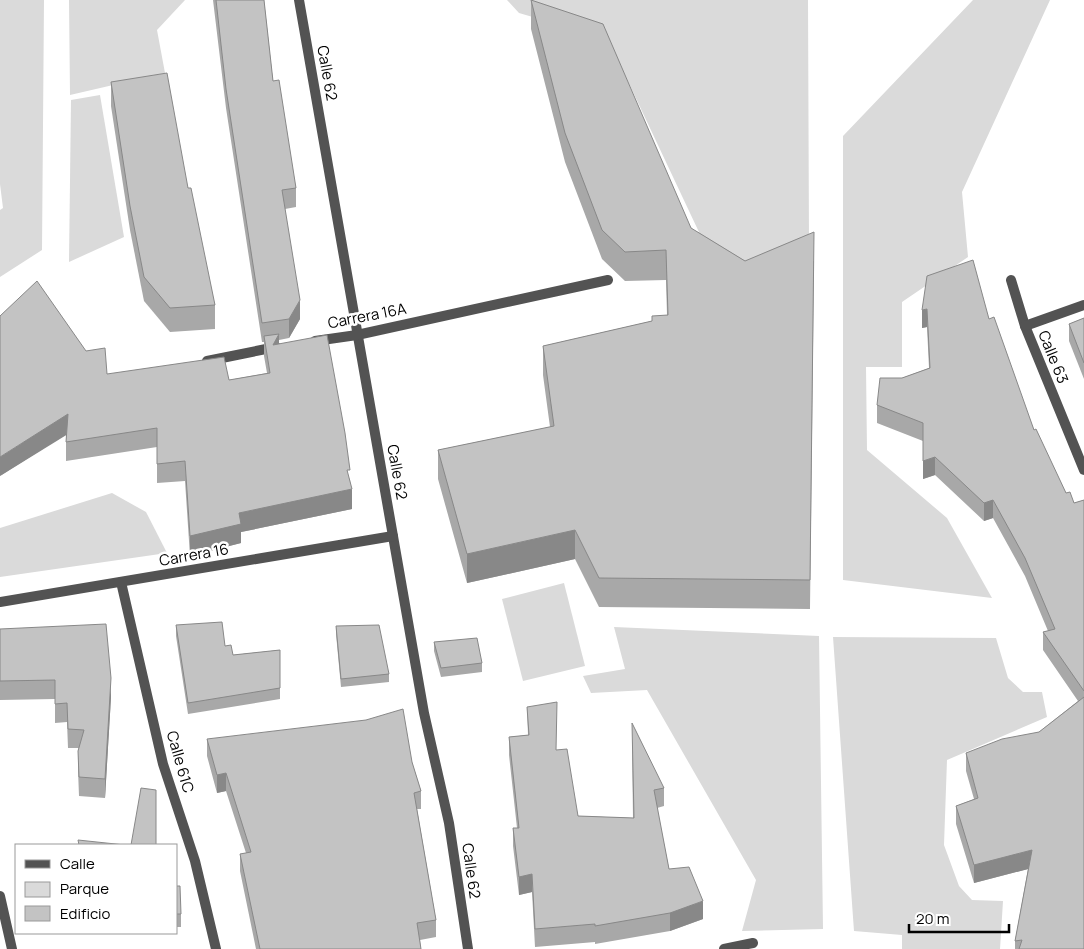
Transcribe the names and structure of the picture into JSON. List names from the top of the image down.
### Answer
{
  "streets": {
    "street": [
      "Calle 62",
      "Carrera 16A",
      "Calle 63",
      "Carrera 16",
      "Calle 61C"
    ]
  },
  "crossings": [
    ["Calle 62", "Carrera 16A"],
    ["Calle 62", "Carrera 16"],
    ["Carrera 16", "Calle 61C"]
  ],
  "legend": ["Calle", "Parque", "Edificio"],
  "scale_bar": "20 m"
}
